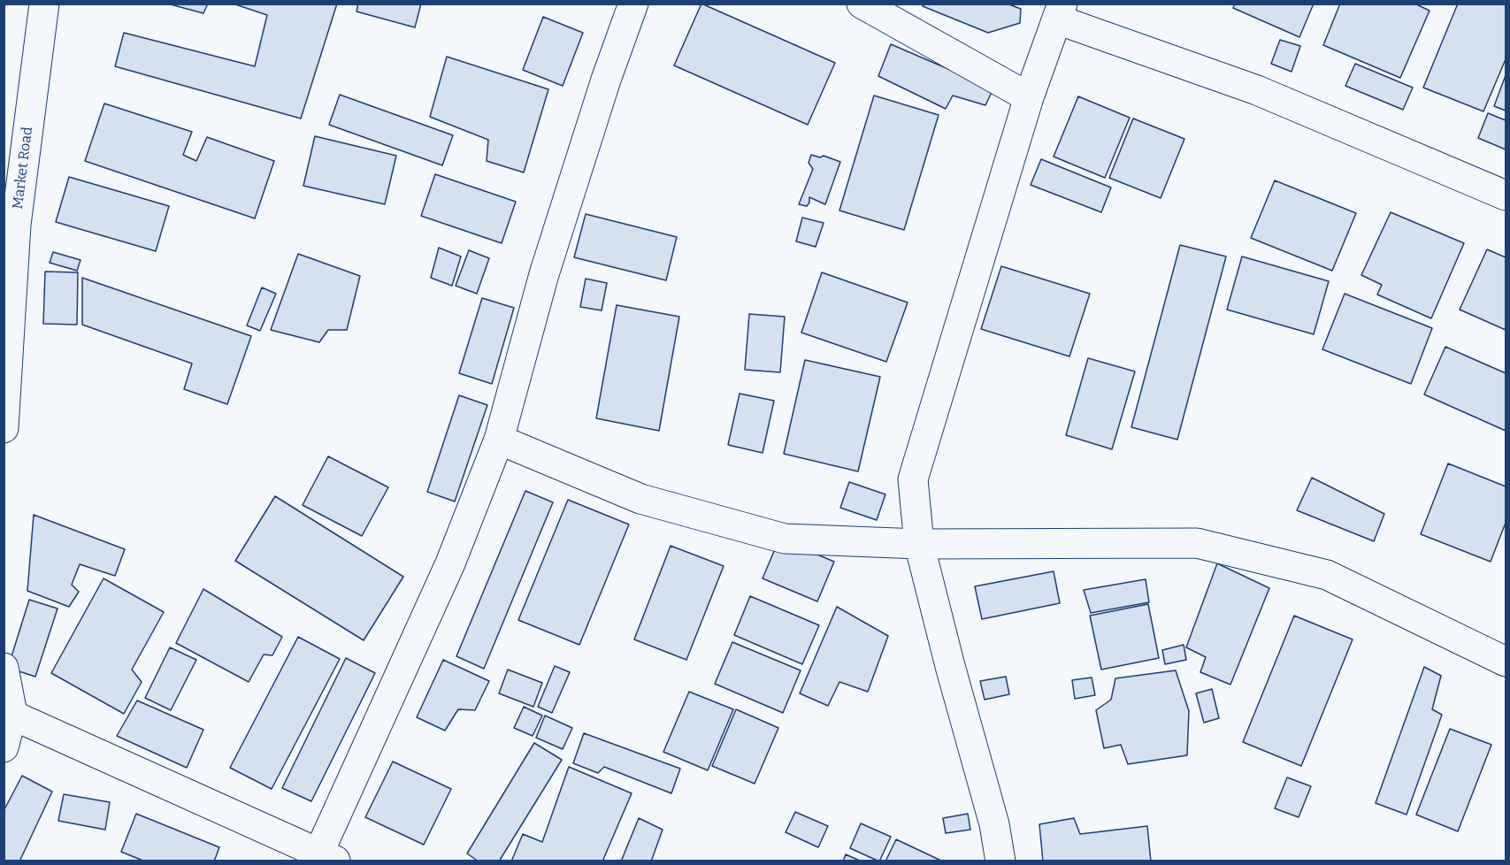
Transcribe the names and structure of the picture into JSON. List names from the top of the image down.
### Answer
{
  "streets": {
    "street": ["Market Road"]
  }
}
